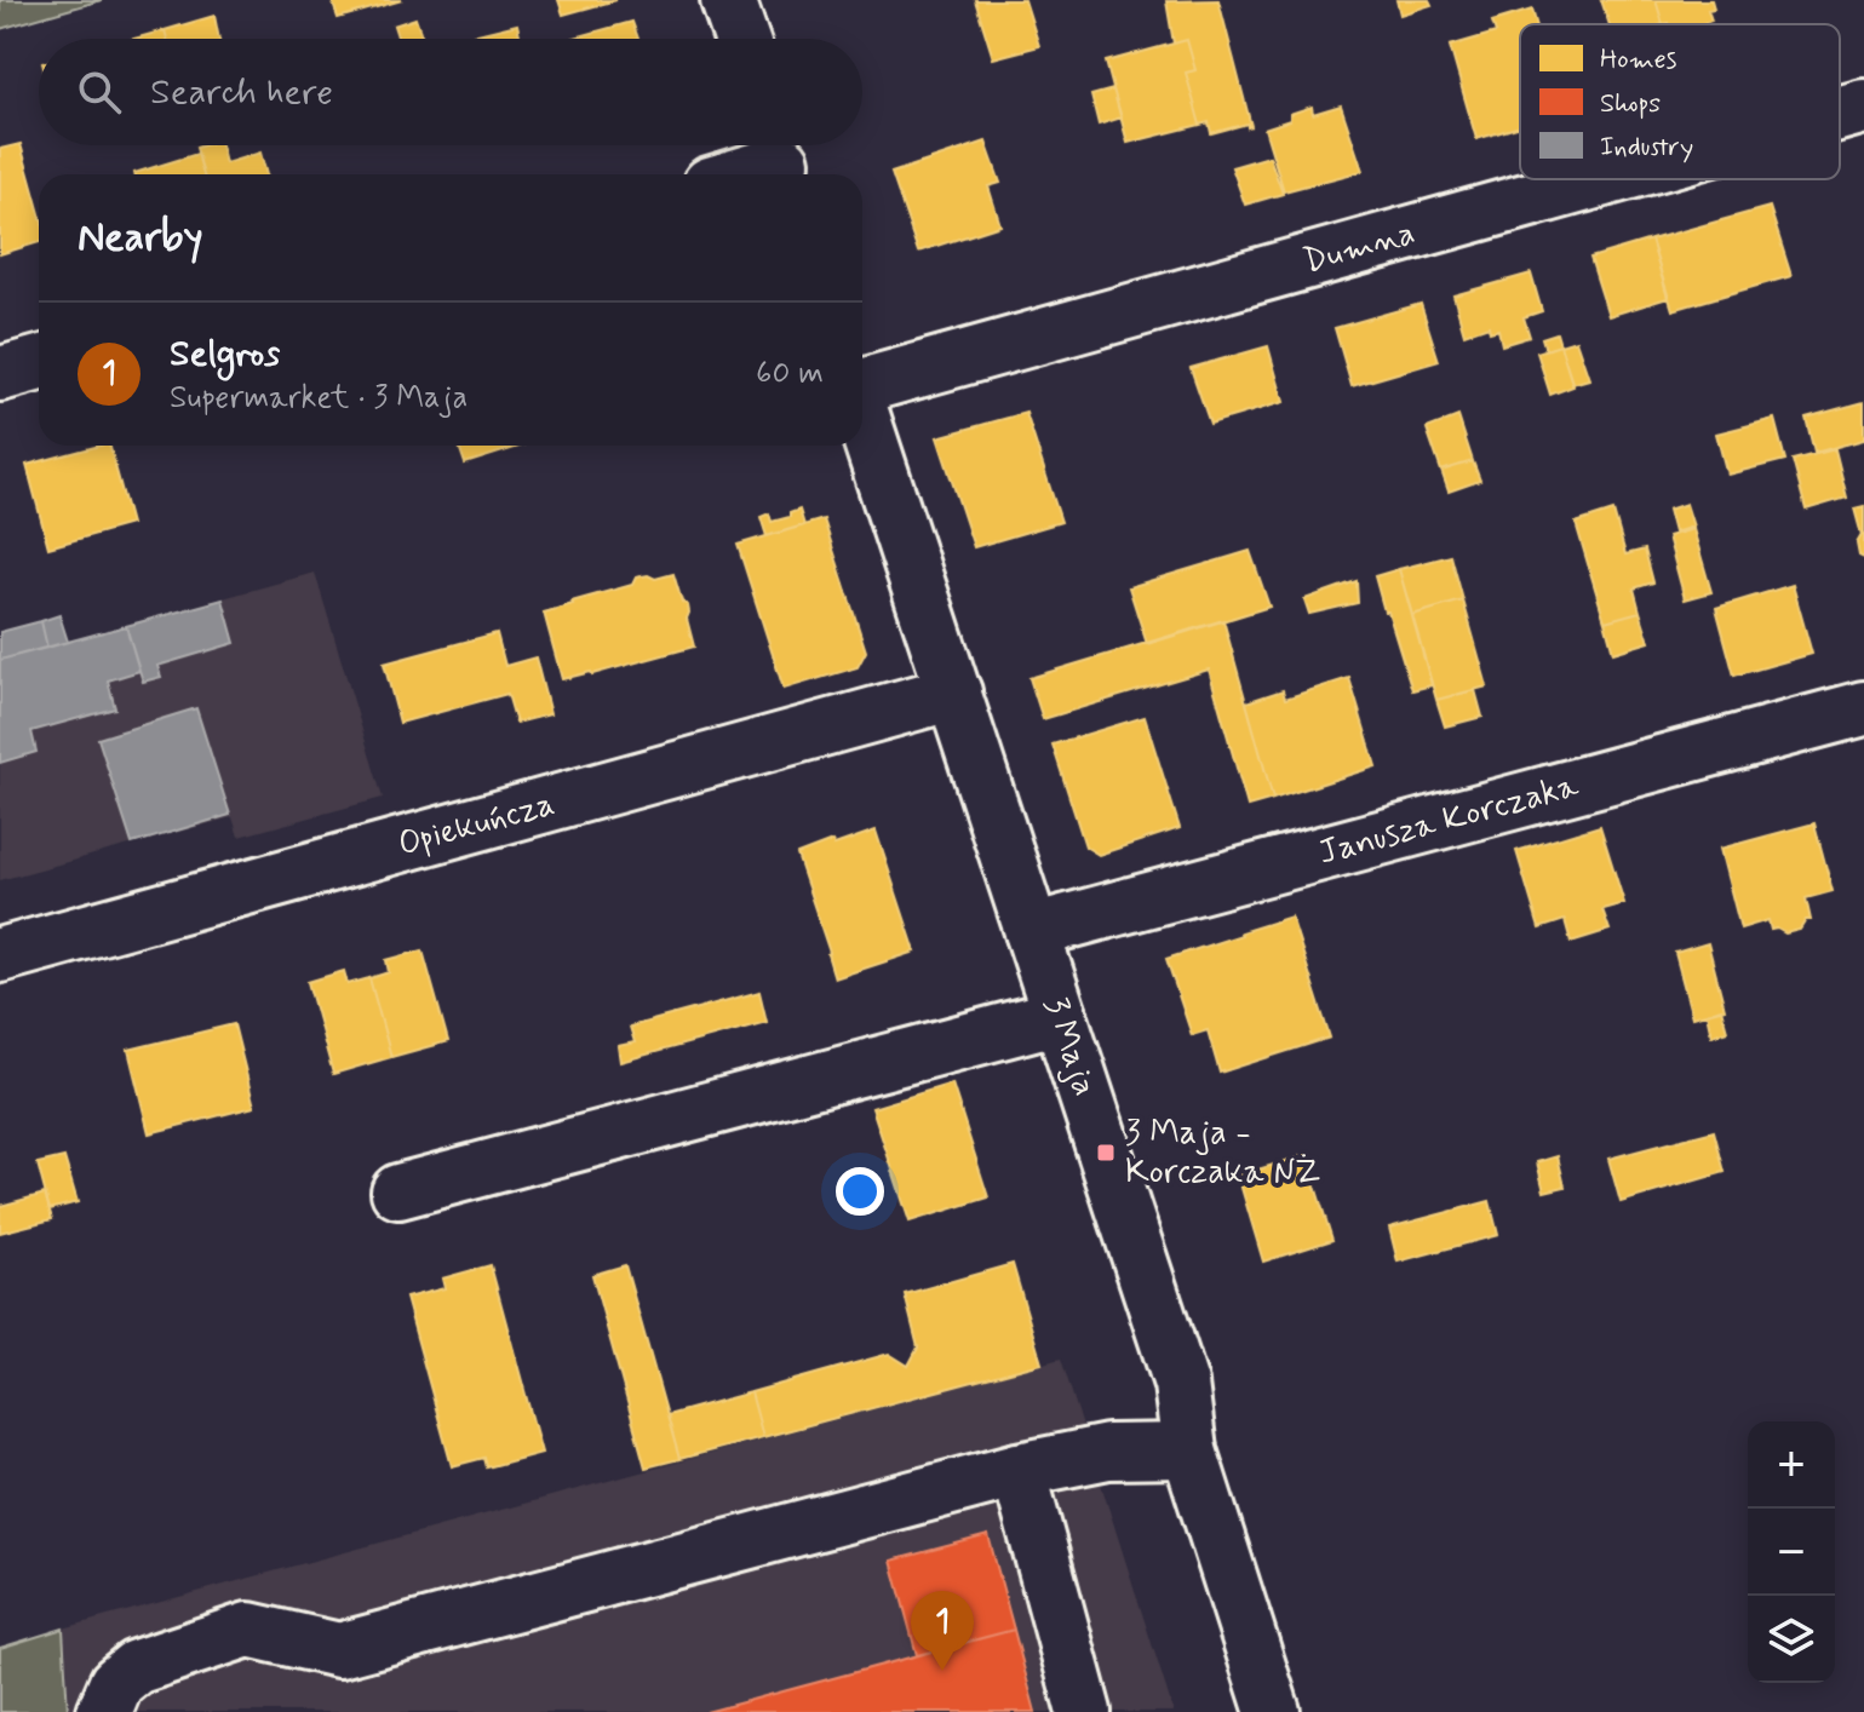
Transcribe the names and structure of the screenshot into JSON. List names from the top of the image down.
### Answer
{
  "streets": {
    "street": [
      "Dumna",
      "Janusza Korczaka",
      "Opiekuńcza",
      "3 Maja"
    ]
  },
  "crossings": [
    ["Janusza Korczaka", "3 Maja"],
    ["Opiekuńcza", "3 Maja"]
  ],
  "places": {
    "transit": ["3 Maja - Korczaka NŻ"]
  },
  "legend": ["Homes", "Shops", "Industry"],
  "page": {
    "search": "Search here",
    "heading": "Nearby",
    "list": [
      {
        "mark": "1",
        "name": "Selgros",
        "note": "Supermarket · 3 Maja",
        "value": "60 m"
      }
    ],
    "map_buttons": ["+", "−"],
    "pins": "1"
  }
}
